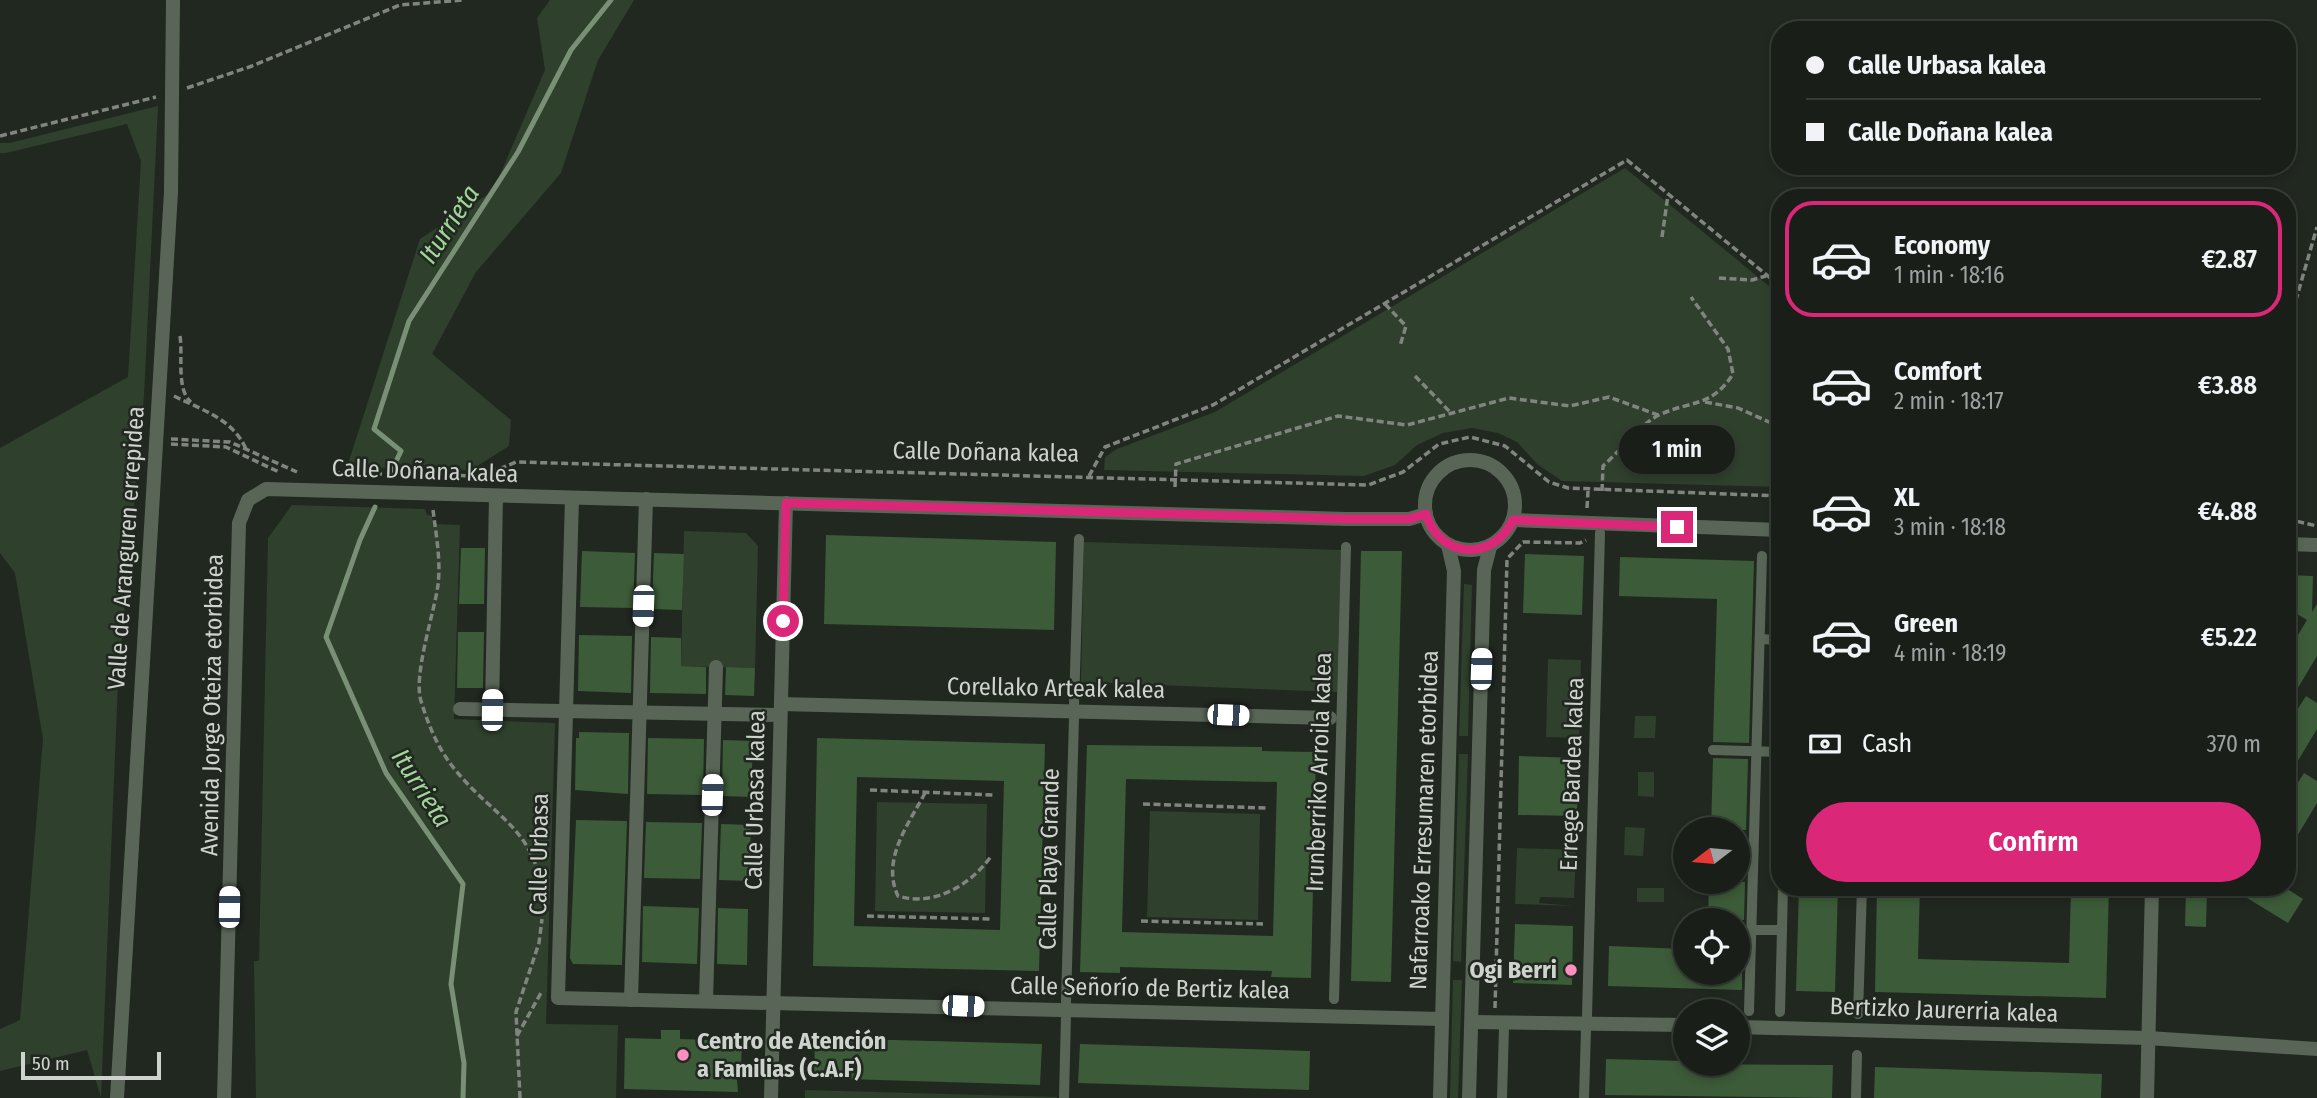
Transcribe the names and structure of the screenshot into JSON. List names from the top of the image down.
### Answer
{
  "streets": {
    "street": [
      "Calle Doñana kalea",
      "Valle de Aranguren errepidea",
      "Corellako Arteak kalea",
      "Avenida Jorge Oteiza etorbidea",
      "Irunberriko Arroila kalea",
      "Errege Bardea kalea",
      "Calle Urbasa kalea",
      "Nafarroako Erresumaren etorbidea",
      "Calle Urbasa",
      "Calle Playa Grande",
      "Calle Señorío de Bertiz kalea",
      "Bertizko Jaurerria kalea"
    ]
  },
  "crossings": [
    ["Calle Doñana kalea", "Avenida Jorge Oteiza etorbidea"],
    ["Calle Doñana kalea", "Calle Urbasa kalea"],
    ["Calle Doñana kalea", "Nafarroako Erresumaren etorbidea"],
    ["Calle Doñana kalea", "Calle Urbasa"],
    ["Corellako Arteak kalea", "Calle Urbasa kalea"],
    ["Calle Urbasa kalea", "Calle Señorío de Bertiz kalea"],
    ["Nafarroako Erresumaren etorbidea", "Calle Señorío de Bertiz kalea"]
  ],
  "water": ["Iturrieta"],
  "places": ["Ogi Berri", "Centro de Atención a Familias (C.A.F)"],
  "scale_bar": "50 m",
  "north": "left",
  "page": {
    "banner": ["Calle Urbasa kalea", "Calle Doñana kalea"],
    "list": [
      {
        "name": "Economy",
        "note": "1 min · 18:16",
        "value": "€2.87"
      },
      {
        "name": "Comfort",
        "note": "2 min · 18:17",
        "value": "€3.88"
      },
      {
        "name": "XL",
        "note": "3 min · 18:18",
        "value": "€4.88"
      },
      {
        "name": "Green",
        "note": "4 min · 18:19",
        "value": "€5.22"
      }
    ],
    "bubble": "1 min",
    "pay": ["Cash", "370 m"],
    "buttons": "Confirm",
    "scale": "50 m"
  }
}
